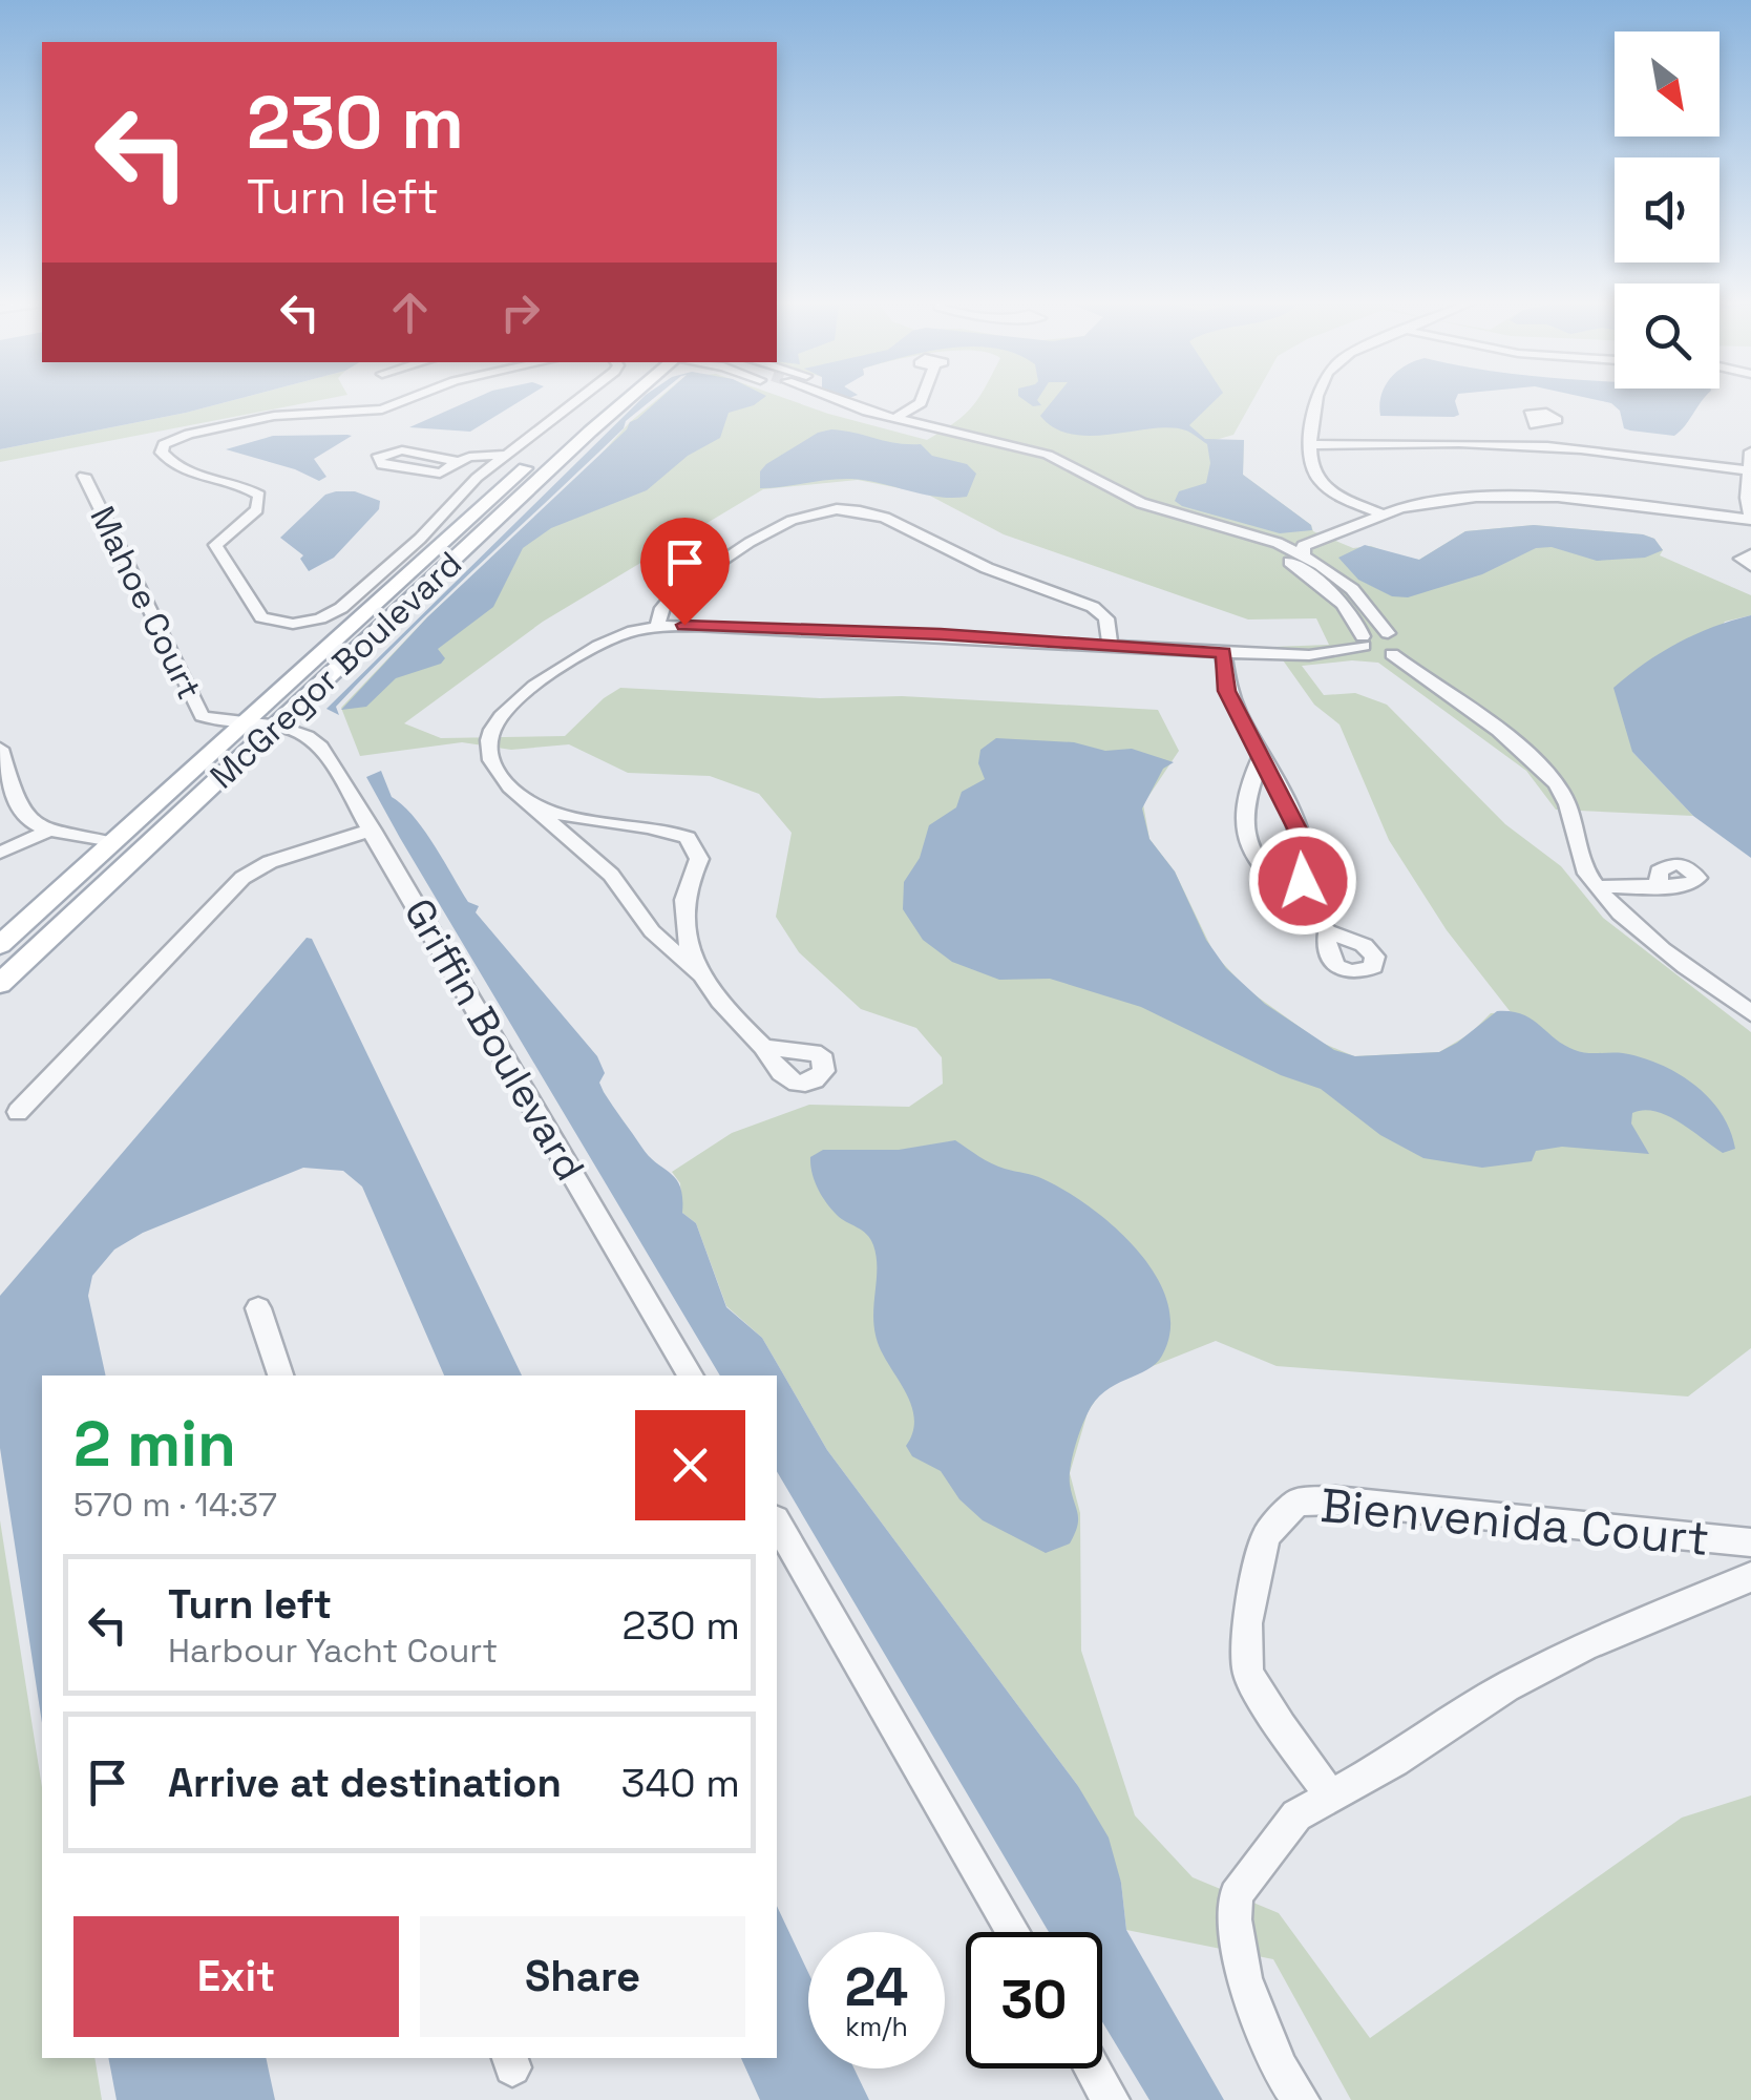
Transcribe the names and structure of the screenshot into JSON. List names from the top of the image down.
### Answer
{
  "streets": {
    "main road": ["McGregor Boulevard"],
    "street": ["Mahoe Court", "Griffin Boulevard", "Bienvenida Court"]
  },
  "crossings": [
    ["Mahoe Court", "McGregor Boulevard"],
    ["Mahoe Court", "Griffin Boulevard"],
    ["McGregor Boulevard", "Griffin Boulevard"]
  ],
  "north": "bottom right",
  "page": {
    "turn": ["230 m", "Turn left"],
    "heading": ["2 min", "570 m · 14:37"],
    "list": [
      {
        "name": "Turn left",
        "note": "Harbour Yacht Court",
        "value": "230 m"
      },
      {
        "name": "Arrive at destination",
        "value": "340 m"
      }
    ],
    "buttons": ["Exit", "Share"],
    "speed": "24 km/h",
    "limit": "30"
  }
}
